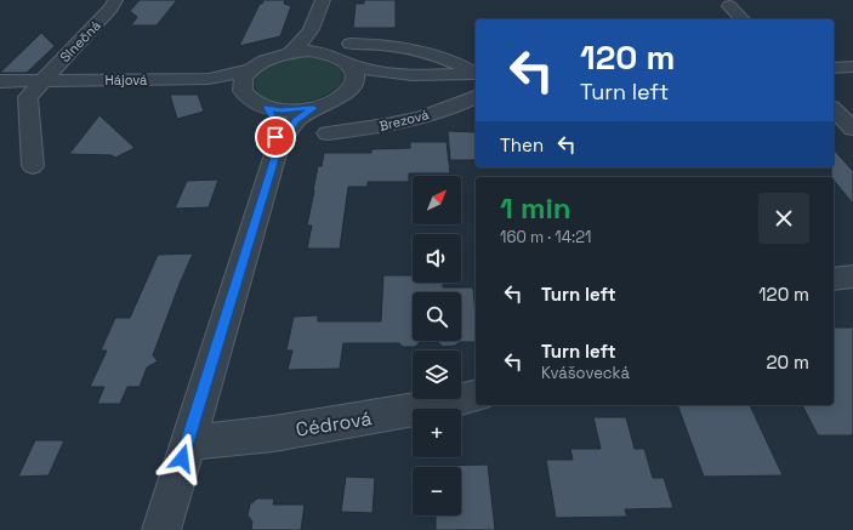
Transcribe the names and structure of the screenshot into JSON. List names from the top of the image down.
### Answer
{
  "streets": {
    "street": [
      "Slnečná",
      "Hájová",
      "Brezová",
      "Cédrová"
    ]
  },
  "crossings": [
    ["Slnečná", "Hájová"]
  ],
  "north": "top right",
  "page": {
    "turn": ["120 m", "Turn left"],
    "then": "Then",
    "map_buttons": ["+", "−"],
    "heading": ["1 min", "160 m · 14:21"],
    "list": [
      {
        "name": "Turn left",
        "value": "120 m"
      },
      {
        "name": "Turn left",
        "note": "Kvášovecká",
        "value": "20 m"
      }
    ]
  }
}
